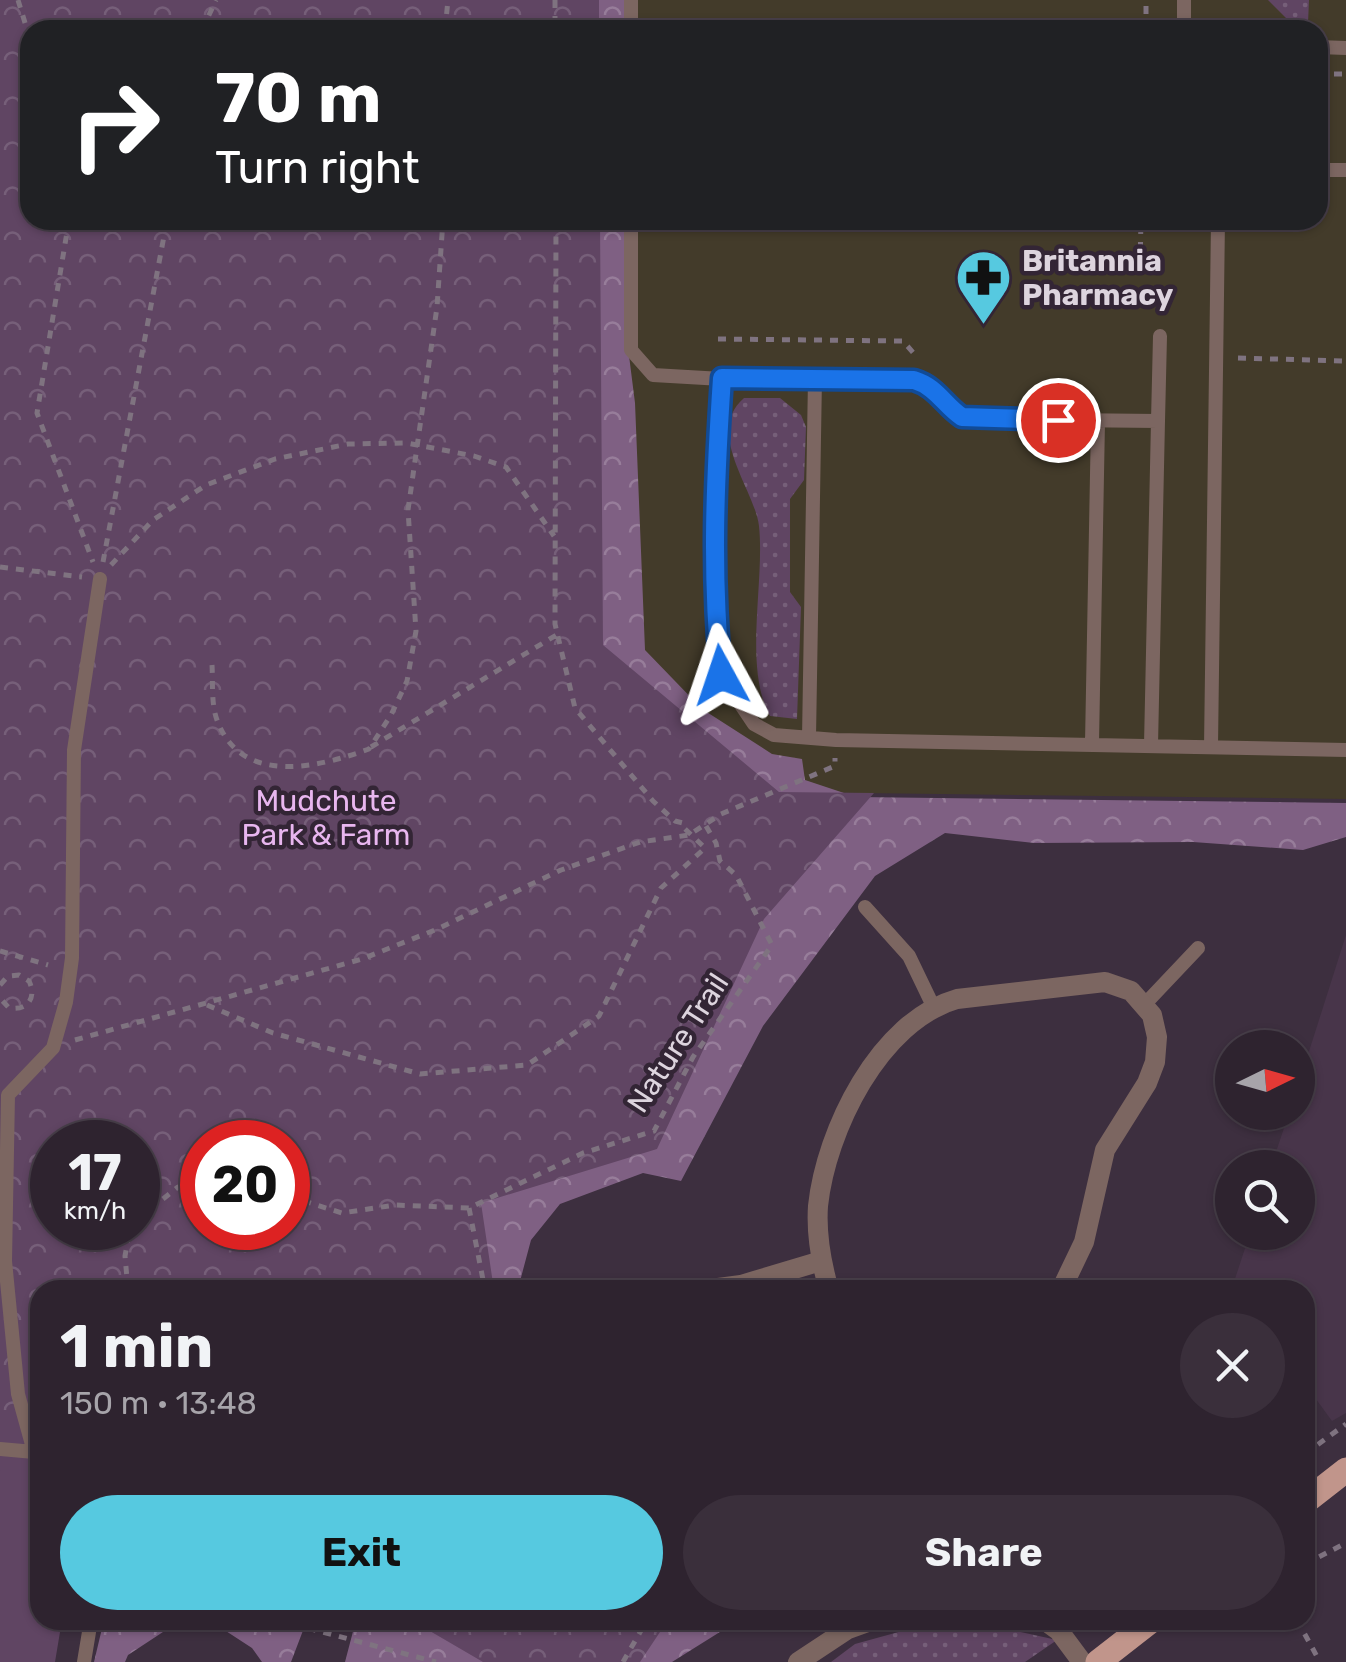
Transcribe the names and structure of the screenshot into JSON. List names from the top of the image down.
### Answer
{
  "streets": {
    "path": ["Nature Trail"]
  },
  "parks": ["Mudchute Park & Farm"],
  "places": {
    "pharmacy": ["Britannia Pharmacy"]
  },
  "north": "right",
  "page": {
    "turn": ["70 m", "Turn right"],
    "speed": "17 km/h",
    "limit": "20",
    "heading": ["1 min", "150 m · 13:48"],
    "buttons": ["Exit", "Share"]
  }
}
